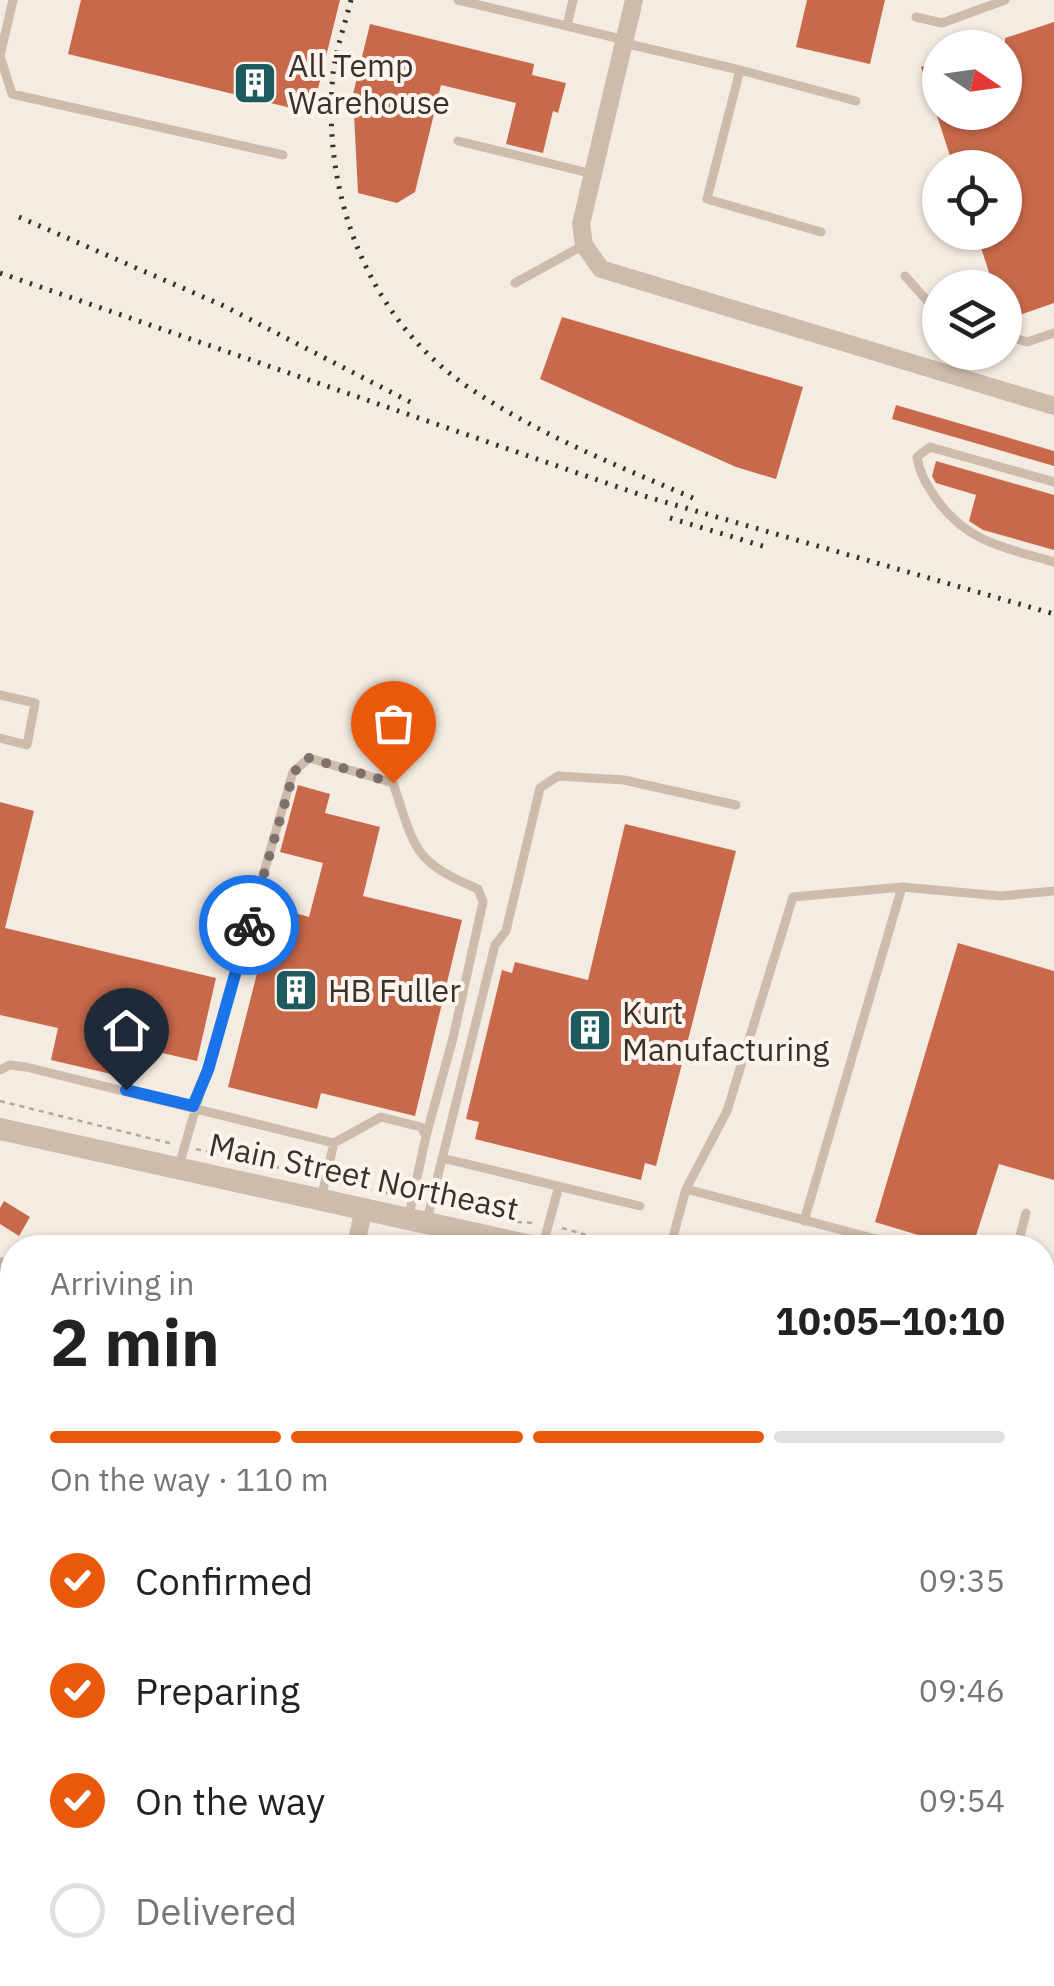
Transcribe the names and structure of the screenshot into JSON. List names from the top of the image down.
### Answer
{
  "streets": {
    "street": ["Main Street Northeast"]
  },
  "places": {
    "building": ["All Temp Warehouse", "HB Fuller", "Kurt Manufacturing"]
  },
  "north": "right",
  "page": {
    "heading": ["2 min", "Arriving in", "10:05–10:10"],
    "bar": "On the way · 110 m",
    "list": [
      ["Confirmed", "09:35"],
      ["Preparing", "09:46"],
      ["On the way", "09:54"],
      "Delivered"
    ]
  }
}
